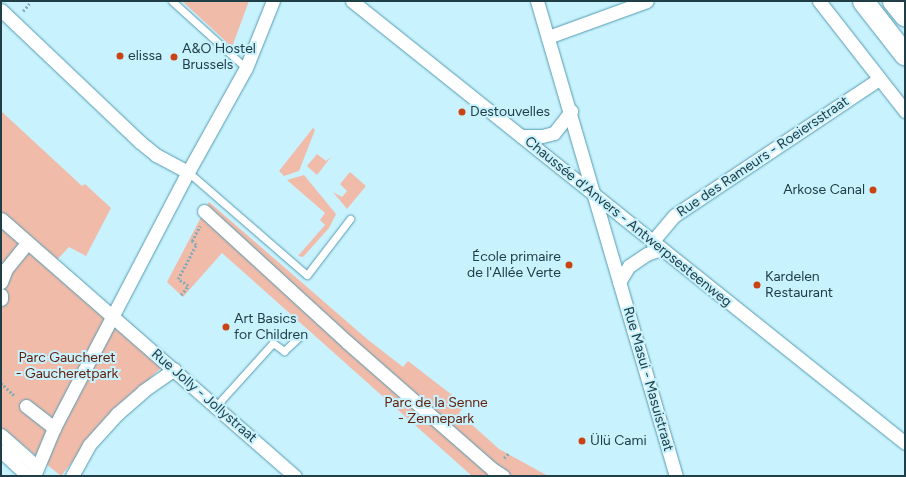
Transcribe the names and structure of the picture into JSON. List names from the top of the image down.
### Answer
{
  "streets": {
    "street": [
      "Rue des Rameurs - Roeiersstraat",
      "Chaussée d'Anvers - Antwerpsesteenweg",
      "Rue Masui - Masuistraat",
      "Rue Jolly - Jollystraat"
    ]
  },
  "crossings": [
    ["Rue des Rameurs - Roeiersstraat", "Chaussée d'Anvers - Antwerpsesteenweg"],
    ["Chaussée d'Anvers - Antwerpsesteenweg", "Rue Masui - Masuistraat"]
  ],
  "parks": ["Parc Gaucheret - Gaucheretpark", "Parc de la Senne - Zennepark"],
  "places": [
    "elissa",
    "A&O Hostel Brussels",
    "Destouvelles",
    "Arkose Canal",
    "École primaire de l'Allée Verte",
    "Kardelen Restaurant",
    "Art Basics for Children",
    "Ülü Cami"
  ]
}
